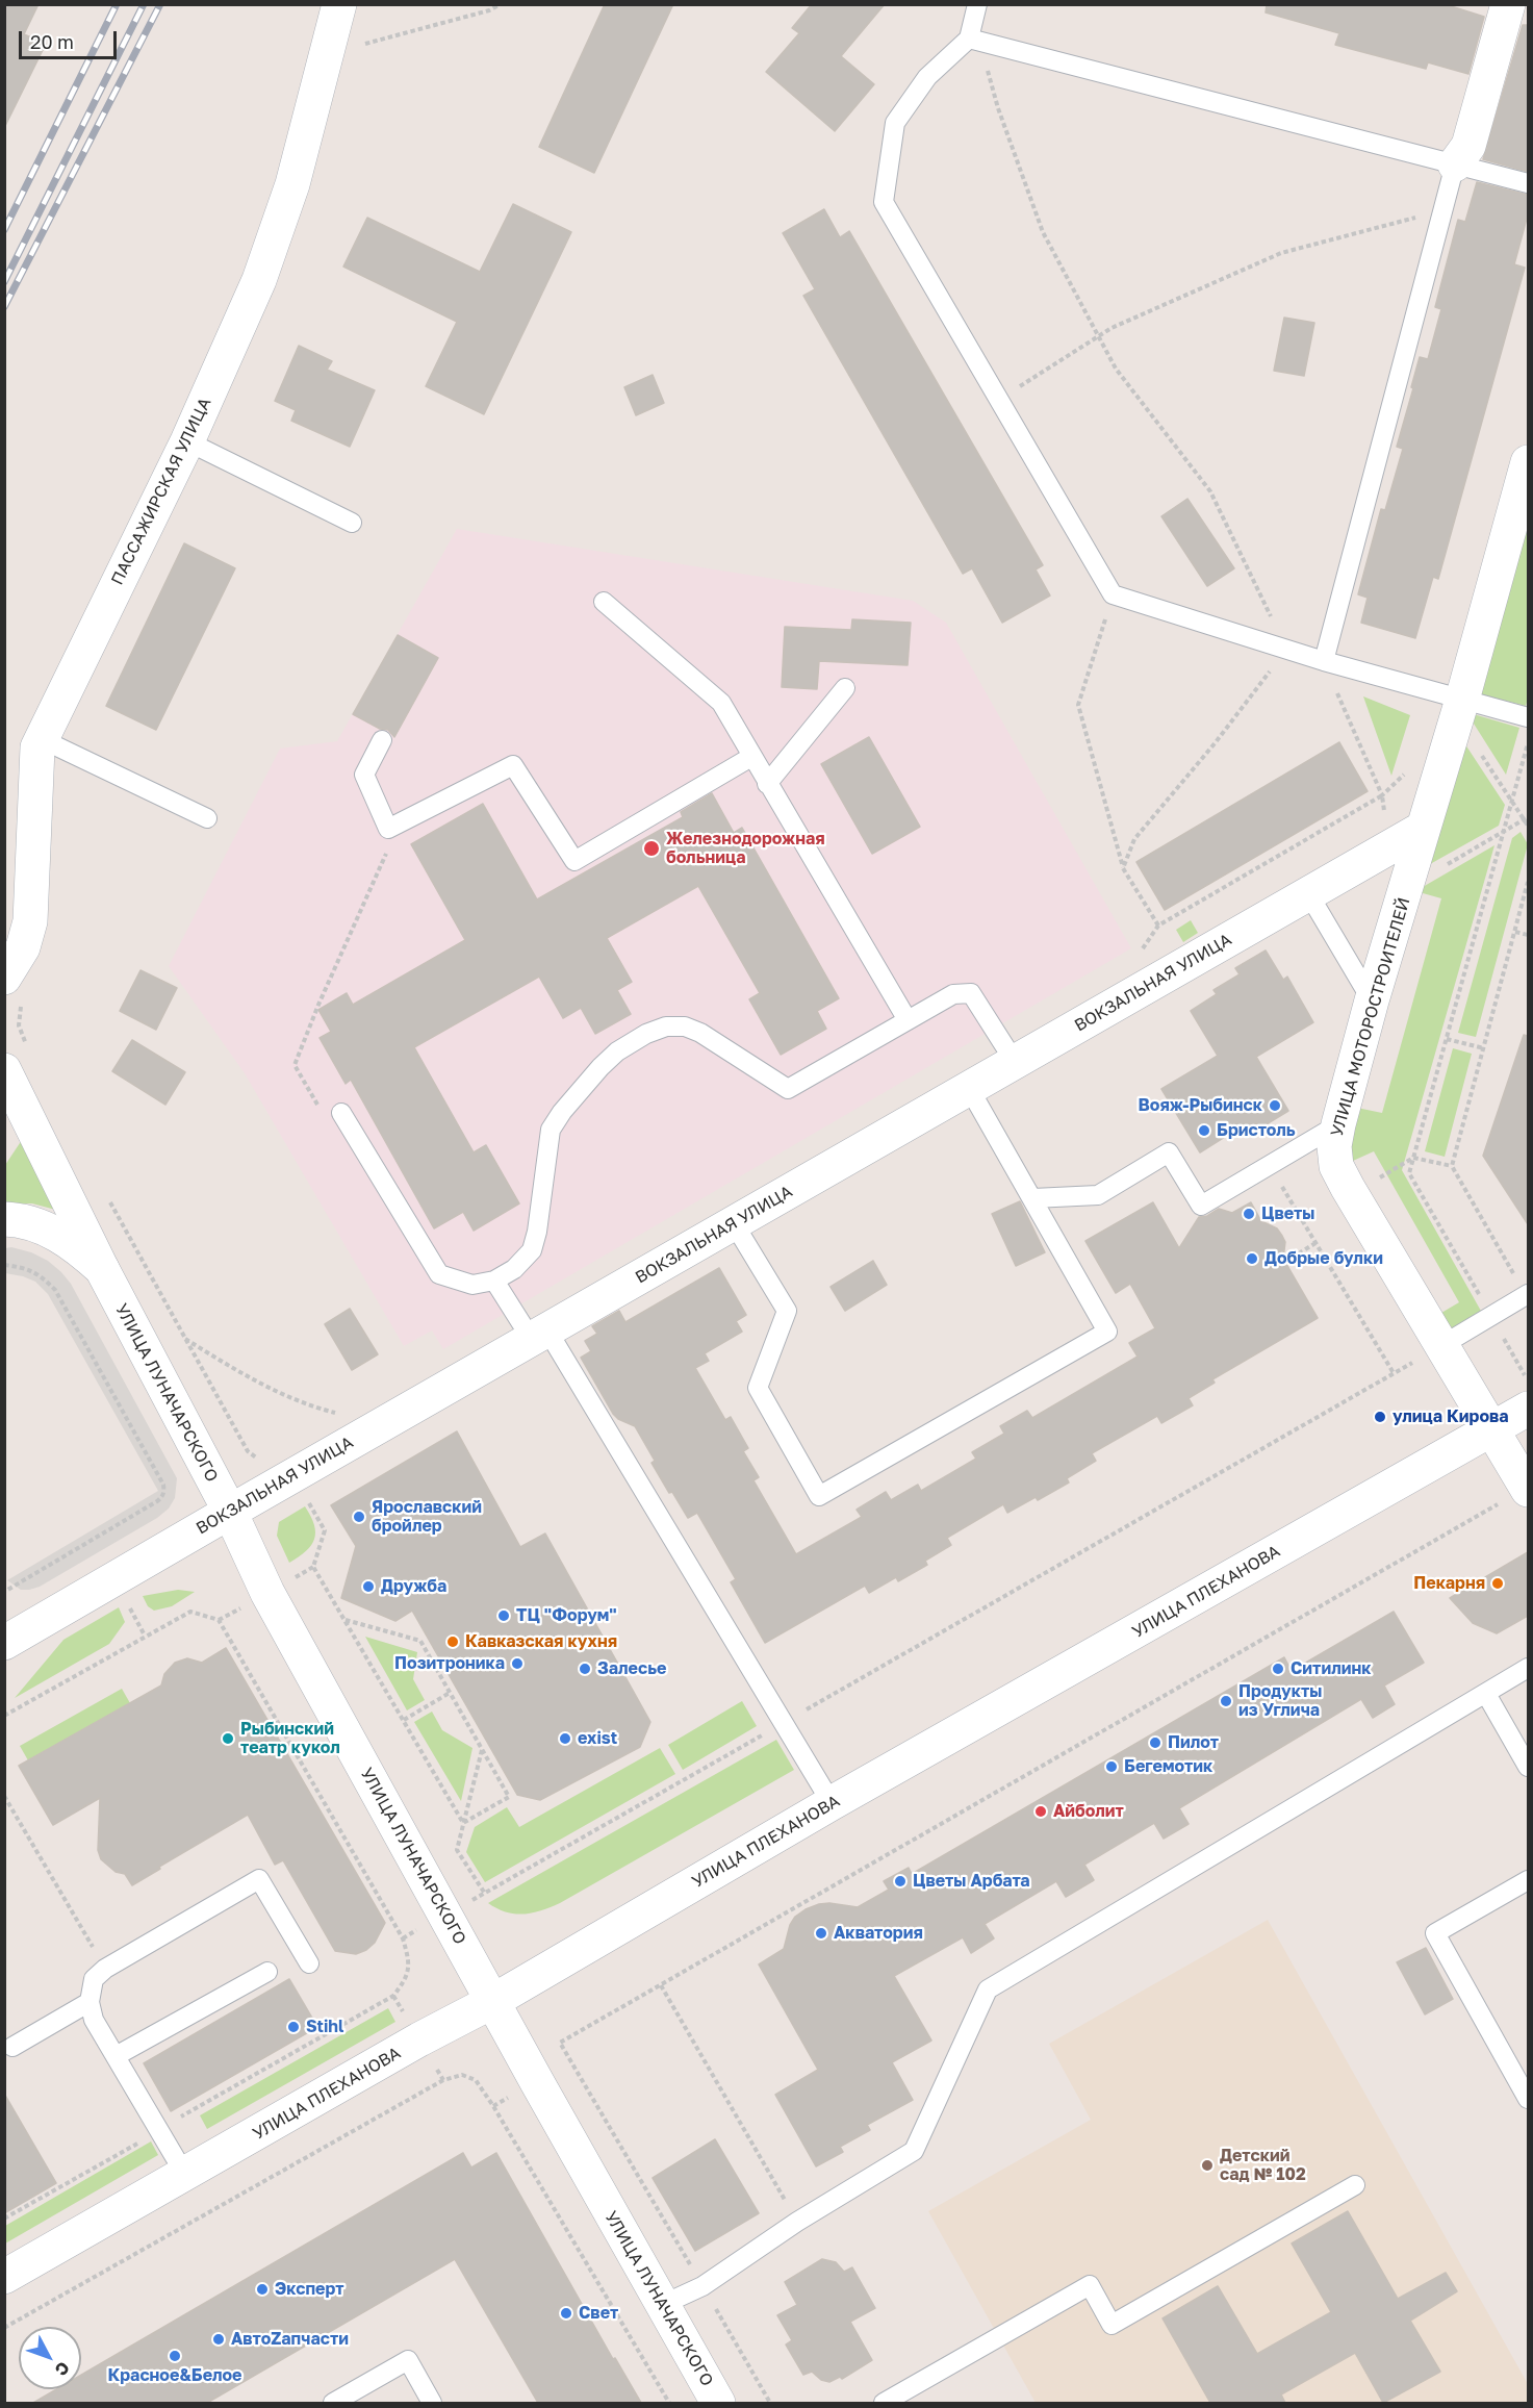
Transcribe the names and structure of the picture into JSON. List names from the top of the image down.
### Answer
{
  "streets": {
    "street": [
      "ПАССАЖИРСКАЯ УЛИЦА",
      "ВОКЗАЛЬНАЯ УЛИЦА",
      "УЛИЦА МОТОРОСТРОИТЕЛЕЙ",
      "УЛИЦА ЛУНАЧАРСКОГО",
      "УЛИЦА ПЛЕХАНОВА"
    ]
  },
  "crossings": [
    ["ВОКЗАЛЬНАЯ УЛИЦА", "УЛИЦА МОТОРОСТРОИТЕЛЕЙ"],
    ["ВОКЗАЛЬНАЯ УЛИЦА", "УЛИЦА ЛУНАЧАРСКОГО"],
    ["УЛИЦА МОТОРОСТРОИТЕЛЕЙ", "УЛИЦА ПЛЕХАНОВА"],
    ["УЛИЦА ЛУНАЧАРСКОГО", "УЛИЦА ПЛЕХАНОВА"]
  ],
  "places": [
    "Железнодорожная больница",
    "Вояж-Рыбинск",
    "Бристоль",
    "Цветы",
    "Добрые булки",
    "улица Кирова",
    "Ярославский бройлер",
    "Пекарня",
    "Дружба",
    "ТЦ \"Форум\"",
    "Кавказская кухня",
    "Позитроника",
    "Залесье",
    "Ситилинк",
    "Продукты из Углича",
    "Рыбинский театр кукол",
    "exist",
    "Пилот",
    "Бегемотик",
    "Айболит",
    "Цветы Арбата",
    "Акватория",
    "Stihl",
    "Детский сад № 102",
    "Эксперт",
    "Свет",
    "AвтоZапчасти",
    "Красное&Белое"
  ],
  "scale_bar": "20 m",
  "north": "bottom right"
}
